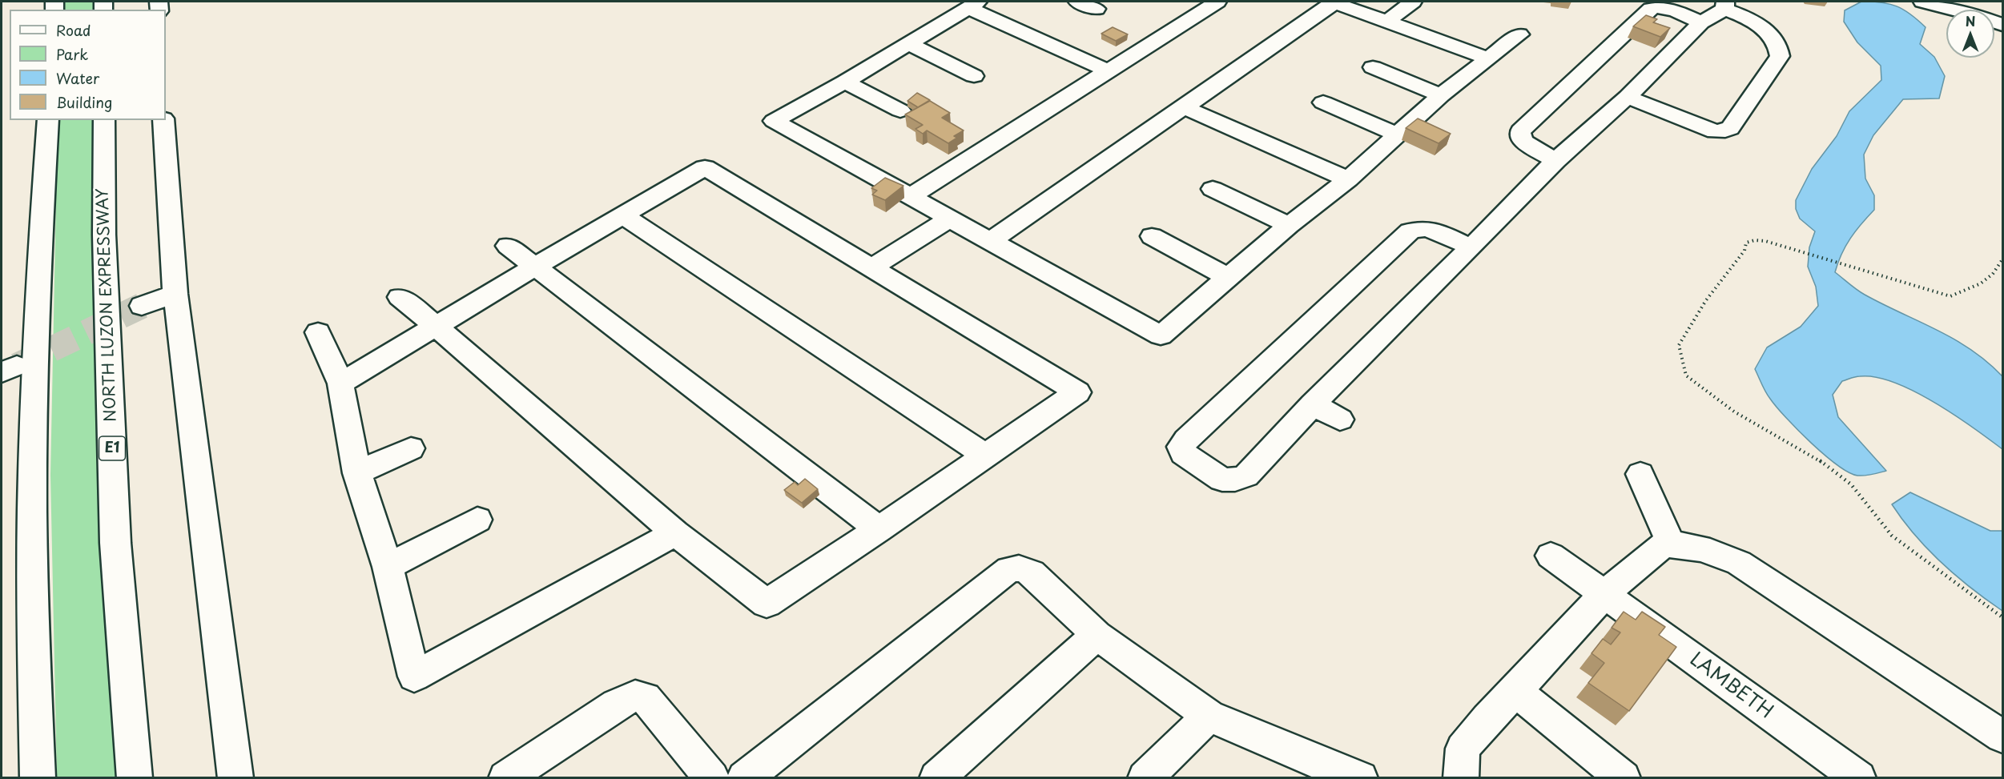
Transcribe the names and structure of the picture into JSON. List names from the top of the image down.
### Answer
{
  "streets": {
    "main road": ["NORTH LUZON EXPRESSWAY", "E1", "LAMBETH"]
  },
  "legend": [
    "Road",
    "Park",
    "Water",
    "Building"
  ],
  "north": "top"
}
